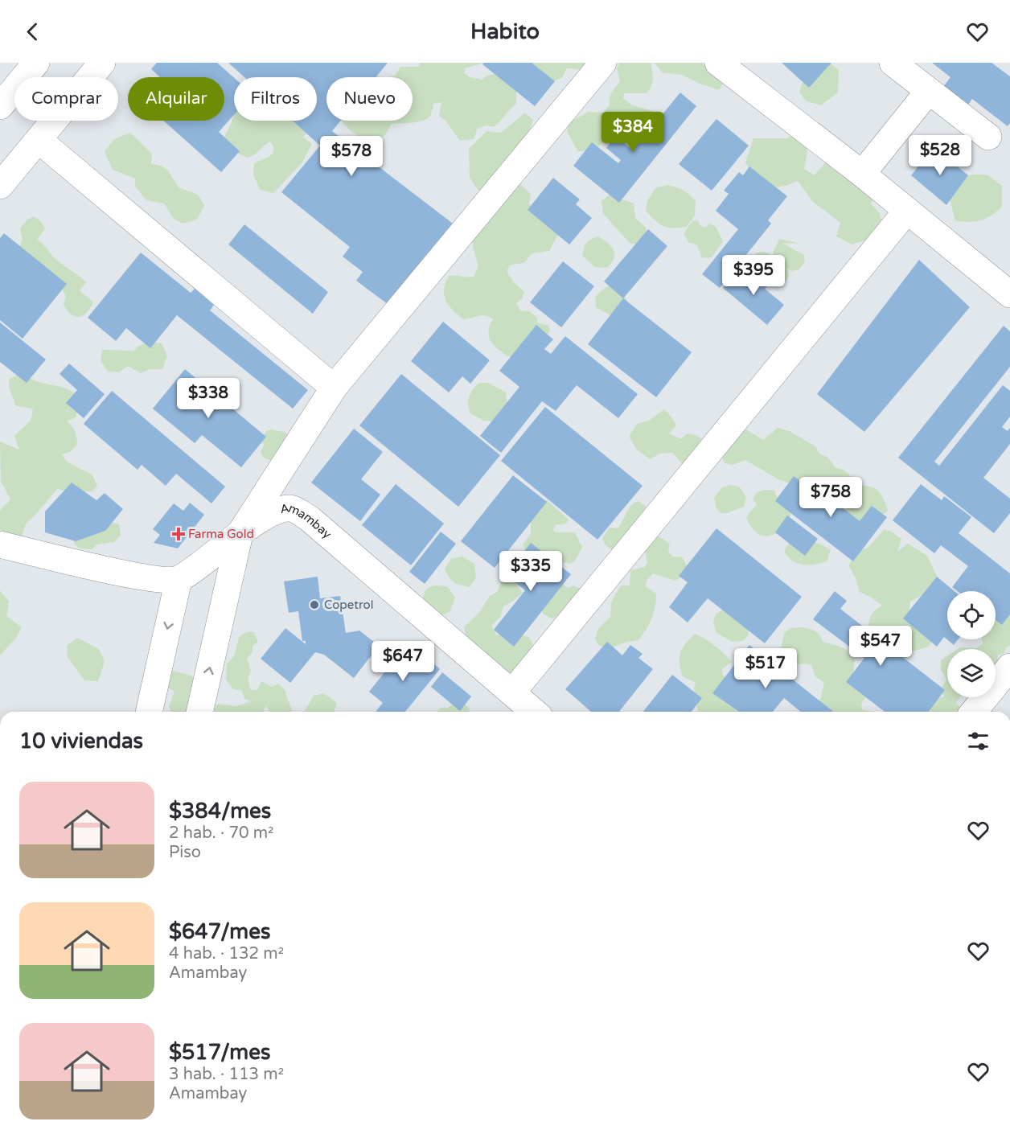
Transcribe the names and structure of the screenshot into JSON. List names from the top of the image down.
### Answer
{
  "streets": {
    "street": ["Amambay"]
  },
  "places": {
    "health": ["Farma Gold"],
    "other": ["Copetrol"]
  },
  "page": {
    "header": "Habito",
    "chip": [
      "Comprar",
      "Alquilar",
      "Filtros",
      "Nuevo"
    ],
    "price": [
      "$384",
      "$528",
      "$578",
      "$395",
      "$338",
      "$758",
      "$335",
      "$547",
      "$647",
      "$517"
    ],
    "heading": "10 viviendas",
    "list": [
      {
        "name": "$384/mes",
        "note": "2 hab. · 70 m² · Piso"
      },
      {
        "name": "$647/mes",
        "note": "4 hab. · 132 m² · Amambay"
      },
      {
        "name": "$517/mes",
        "note": "3 hab. · 113 m² · Amambay"
      }
    ]
  }
}
